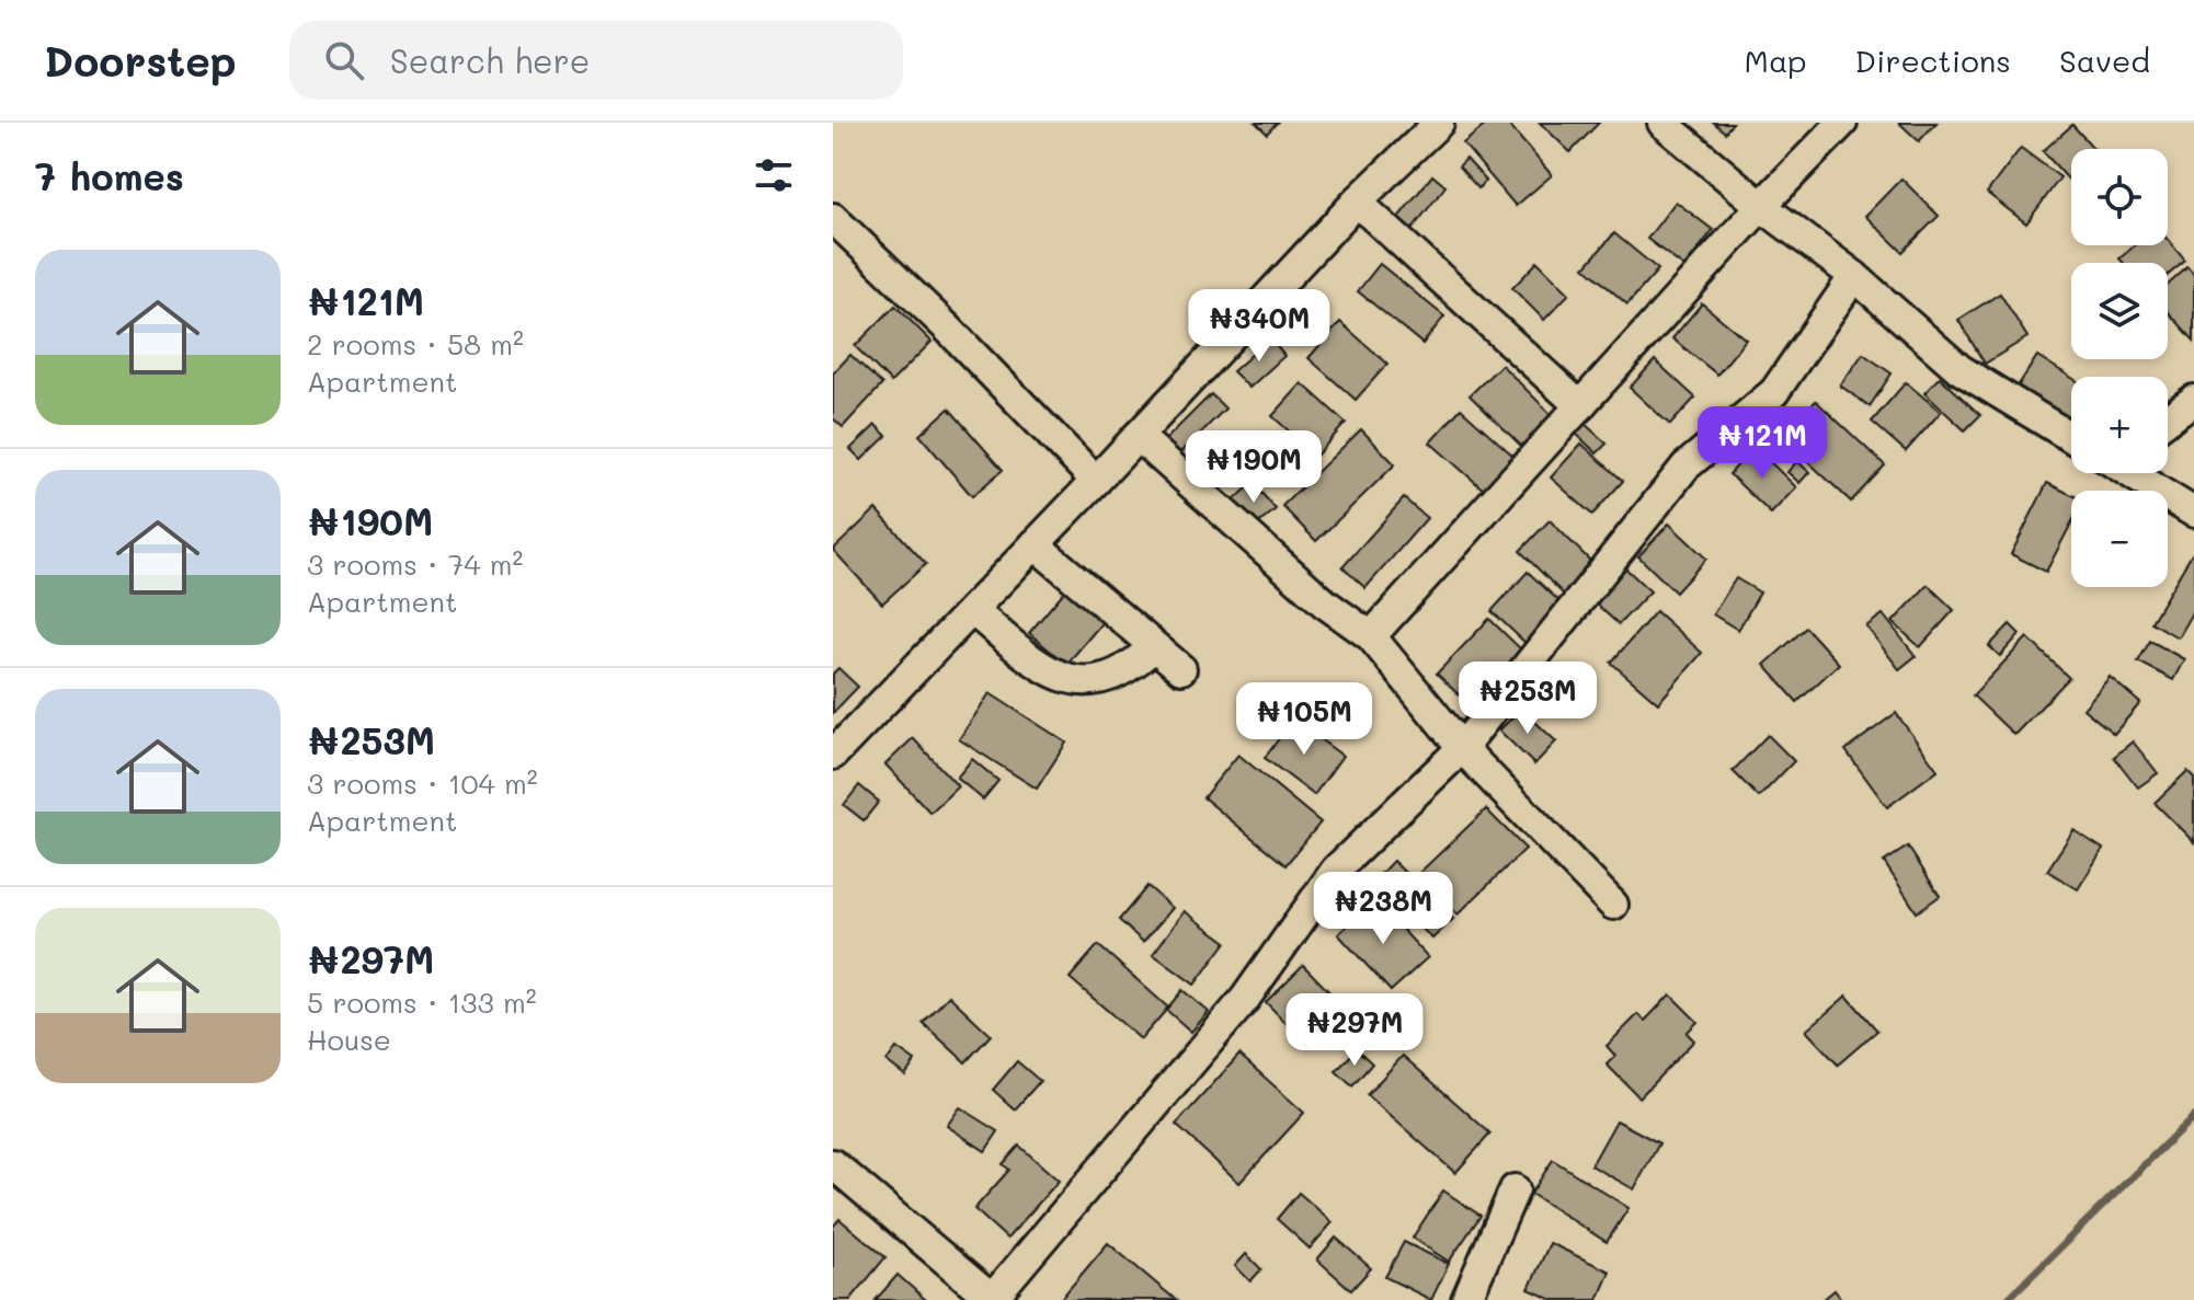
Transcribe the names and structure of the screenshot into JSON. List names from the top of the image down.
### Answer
{
  "page": {
    "header": "Doorstep",
    "search": "Search here",
    "nav": ["Map", "Directions", "Saved"],
    "heading": "7 homes",
    "map_buttons": ["+", "−"],
    "list": [
      {
        "name": "₦121M",
        "note": "2 rooms · 58 m² · Apartment"
      },
      {
        "name": "₦190M",
        "note": "3 rooms · 74 m² · Apartment"
      },
      {
        "name": "₦253M",
        "note": "3 rooms · 104 m² · Apartment"
      },
      {
        "name": "₦297M",
        "note": "5 rooms · 133 m² · House"
      }
    ],
    "price": [
      "₦340M",
      "₦121M",
      "₦190M",
      "₦253M",
      "₦105M",
      "₦238M",
      "₦297M"
    ]
  }
}
